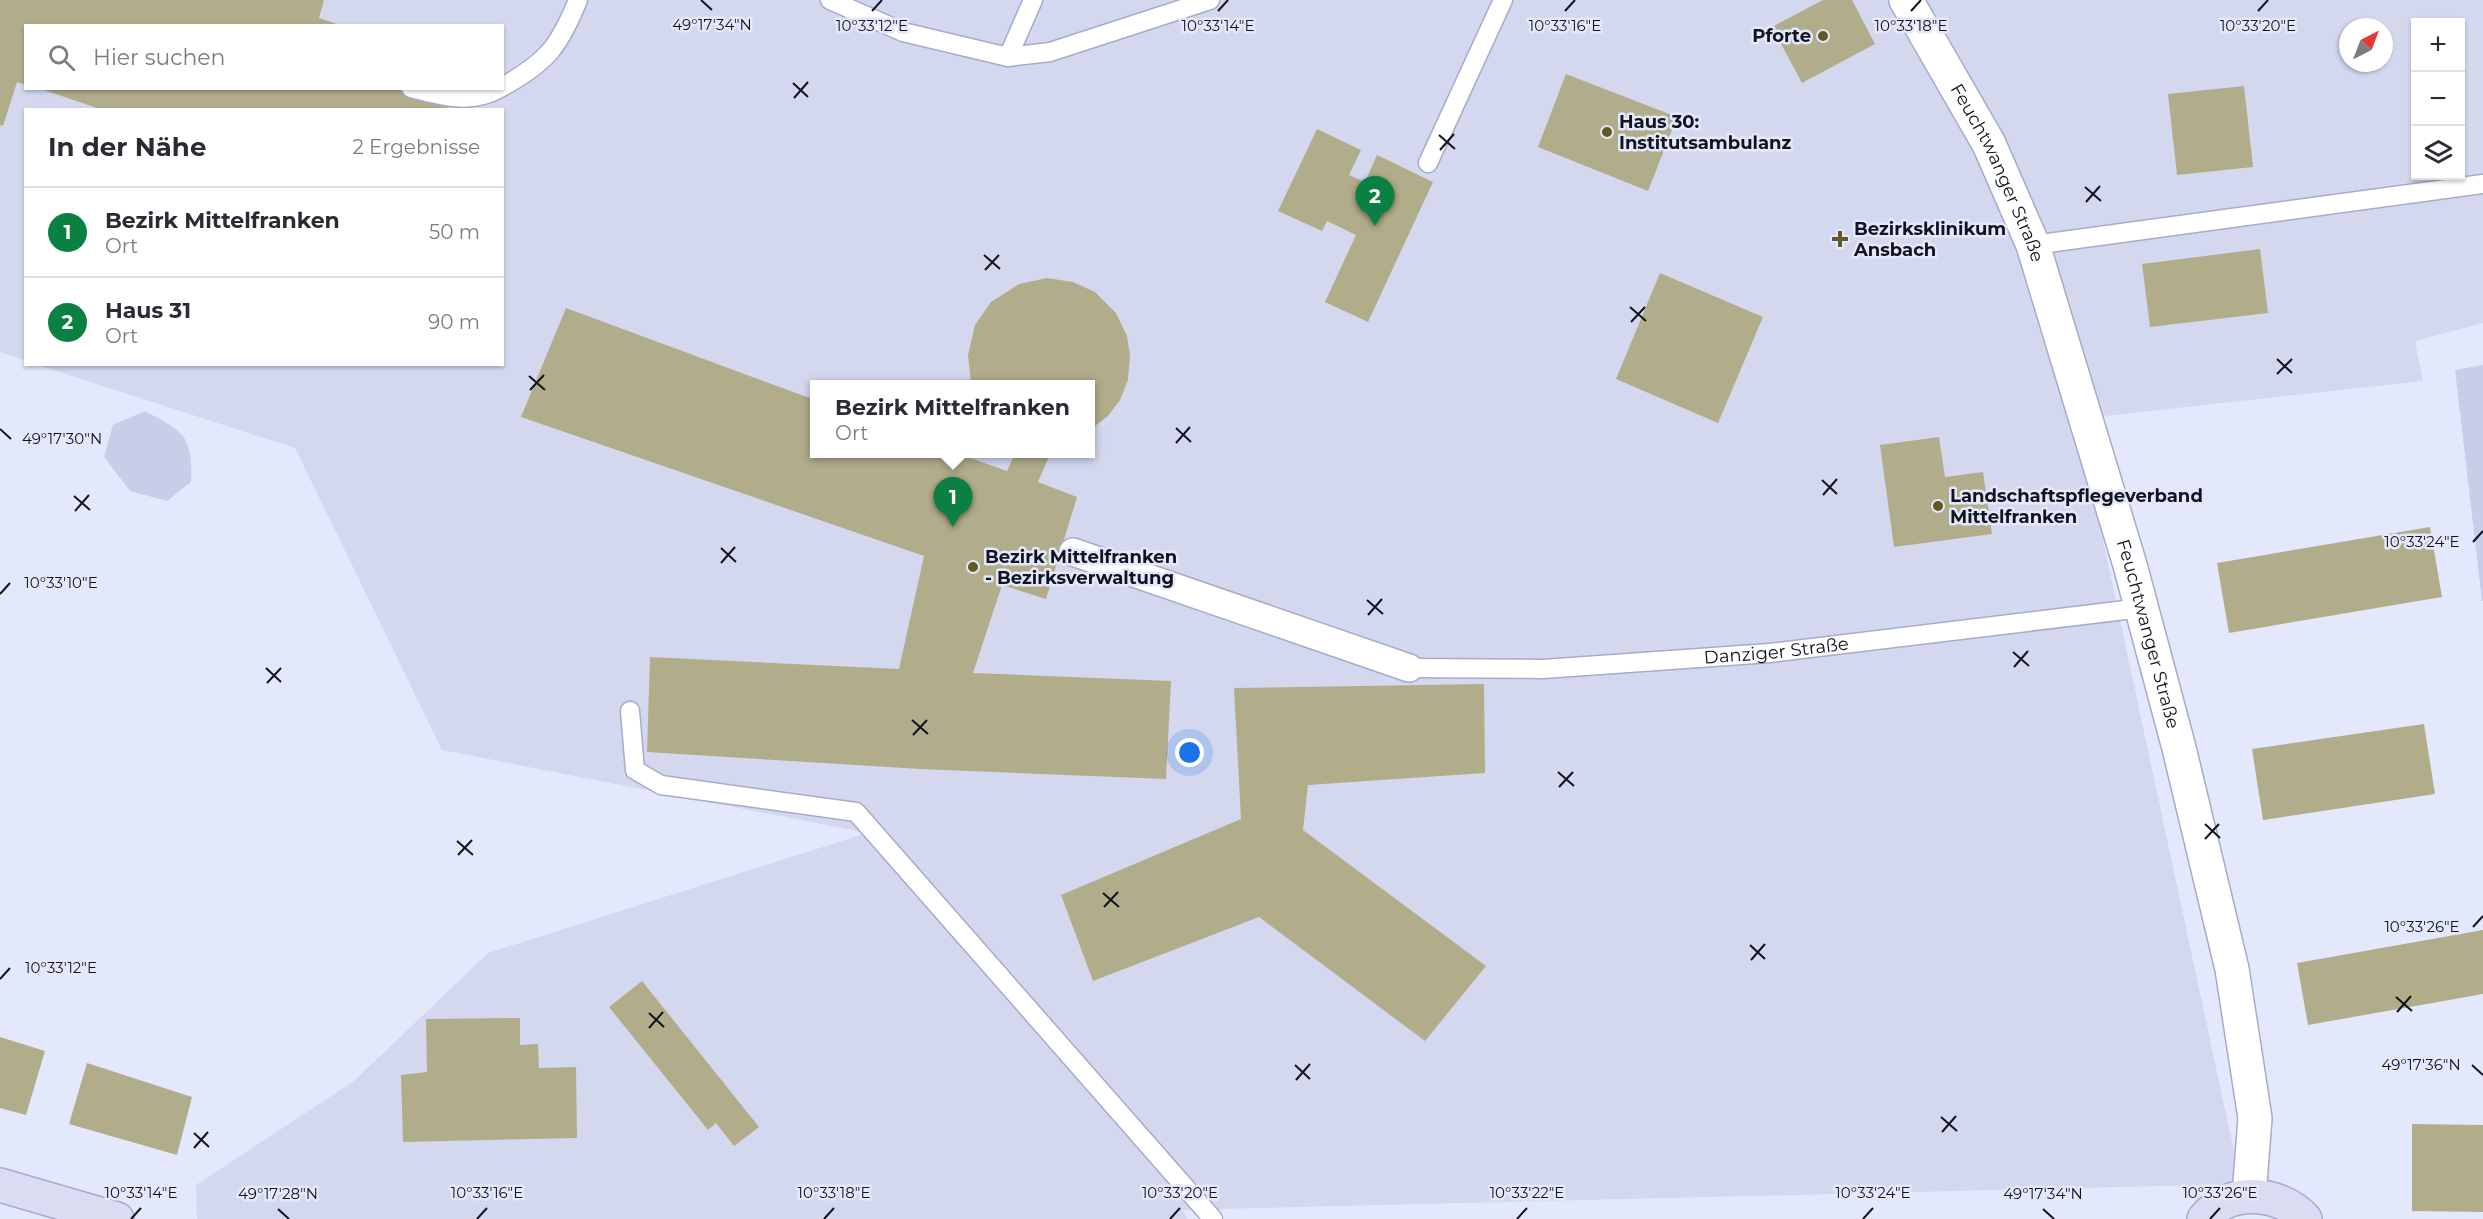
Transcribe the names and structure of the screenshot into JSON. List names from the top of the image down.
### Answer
{
  "streets": {
    "street": ["Feuchtwanger Straße"],
    "lane": ["Danziger Straße"]
  },
  "crossings": [
    ["Feuchtwanger Straße", "Danziger Straße"]
  ],
  "places": {
    "other": [
      "Pforte",
      "Haus 30: Institutsambulanz",
      "Landschaftspflegeverband Mittelfranken",
      "Bezirk Mittelfranken - Bezirksverwaltung"
    ],
    "health": ["Bezirksklinikum Ansbach"]
  },
  "north": "top right",
  "page": {
    "map_buttons": ["+", "−"],
    "search": "Hier suchen",
    "heading": ["In der Nähe", "2 Ergebnisse"],
    "pins": ["2", "1"],
    "list": [
      {
        "mark": "1",
        "name": "Bezirk Mittelfranken",
        "note": "Ort",
        "value": "50 m"
      },
      {
        "mark": "2",
        "name": "Haus 31",
        "note": "Ort",
        "value": "90 m"
      }
    ],
    "popup": ["Bezirk Mittelfranken", "Ort"]
  },
  "coordinates": [
    "49°17'34\"N",
    "10°33'14\"E",
    "10°33'16\"E",
    "10°33'18\"E",
    "10°33'20\"E",
    "10°33'12\"E",
    "49°17'30\"N",
    "10°33'24\"E",
    "10°33'10\"E",
    "10°33'26\"E",
    "49°17'36\"N",
    "10°33'22\"E",
    "49°17'28\"N"
  ]
}
